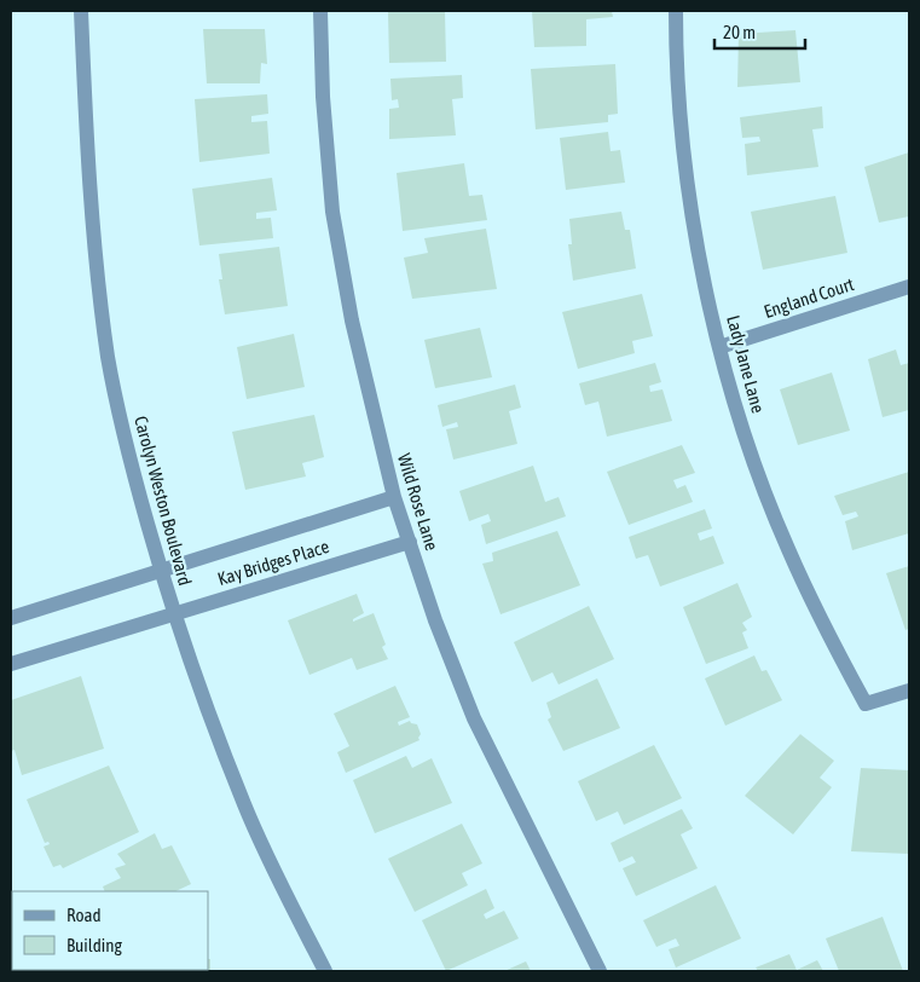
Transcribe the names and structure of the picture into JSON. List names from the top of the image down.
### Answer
{
  "streets": {
    "street": [
      "England Court",
      "Lady Jane Lane",
      "Carolyn Weston Boulevard",
      "Wild Rose Lane",
      "Kay Bridges Place"
    ]
  },
  "crossings": [
    ["England Court", "Lady Jane Lane"],
    ["Carolyn Weston Boulevard", "Kay Bridges Place"],
    ["Wild Rose Lane", "Kay Bridges Place"]
  ],
  "legend": ["Road", "Building"],
  "scale_bar": "20 m"
}
